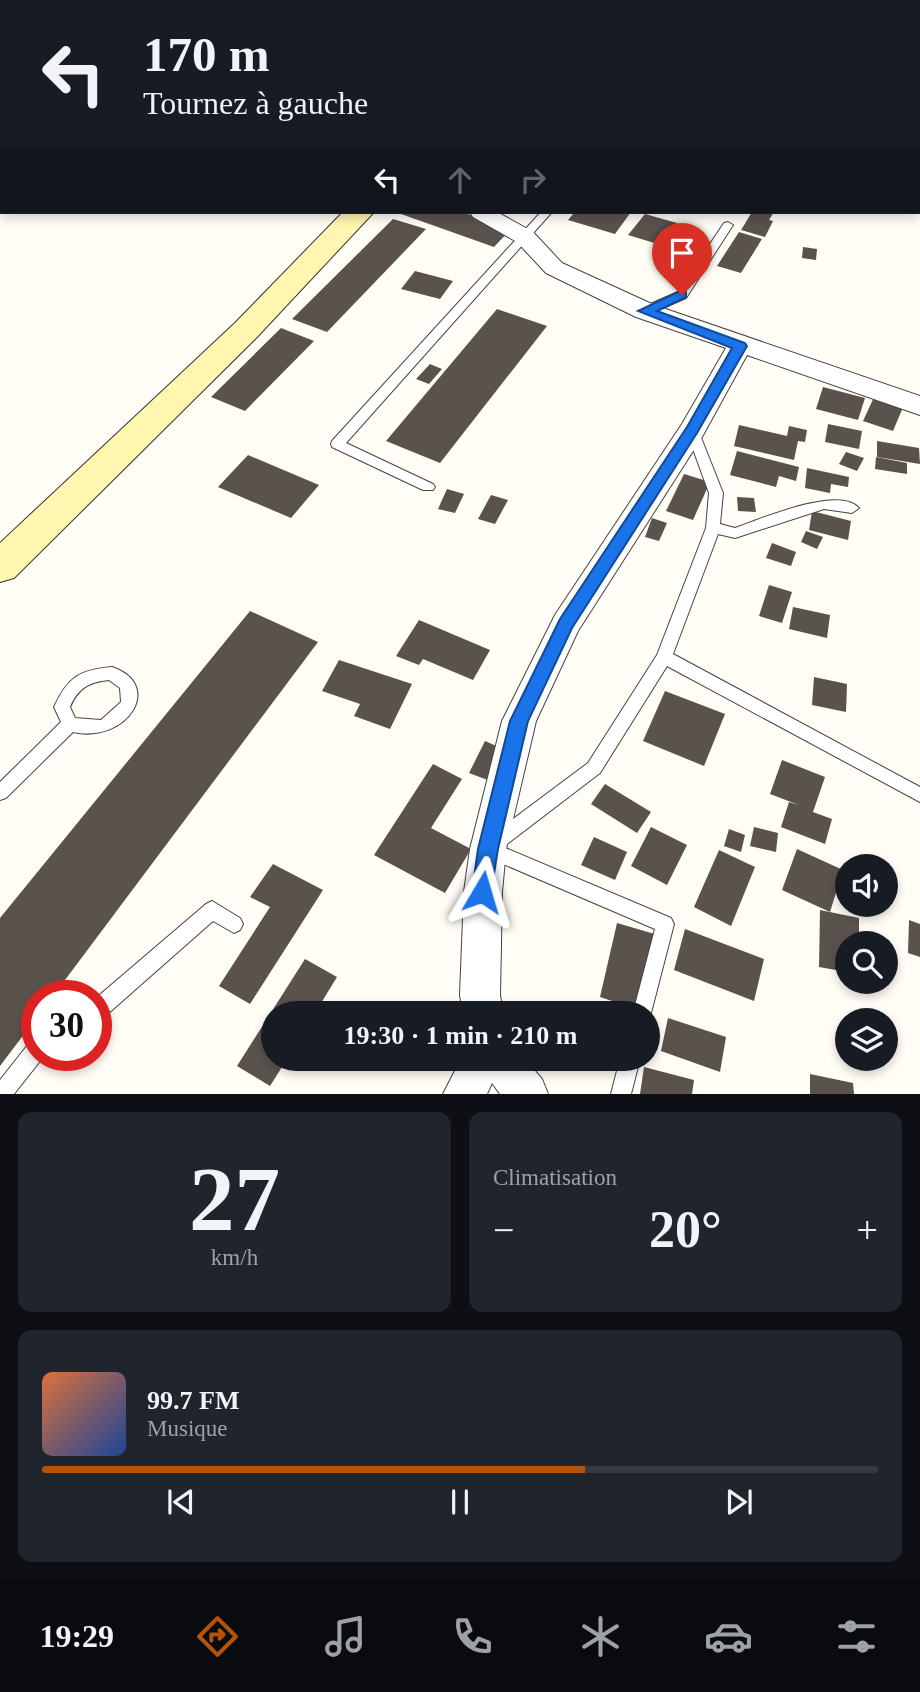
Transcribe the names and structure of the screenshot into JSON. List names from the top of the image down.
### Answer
{
  "page": {
    "turn": ["170 m", "Tournez à gauche"],
    "limit": "30",
    "trip": "19:30 · 1 min · 210 m",
    "tile": [
      ["27", "km/h"],
      "Climatisation"
    ],
    "heat": ["−", "20°", "+"],
    "song": ["99.7 FM", "Musique"],
    "tabs": "19:29"
  }
}
